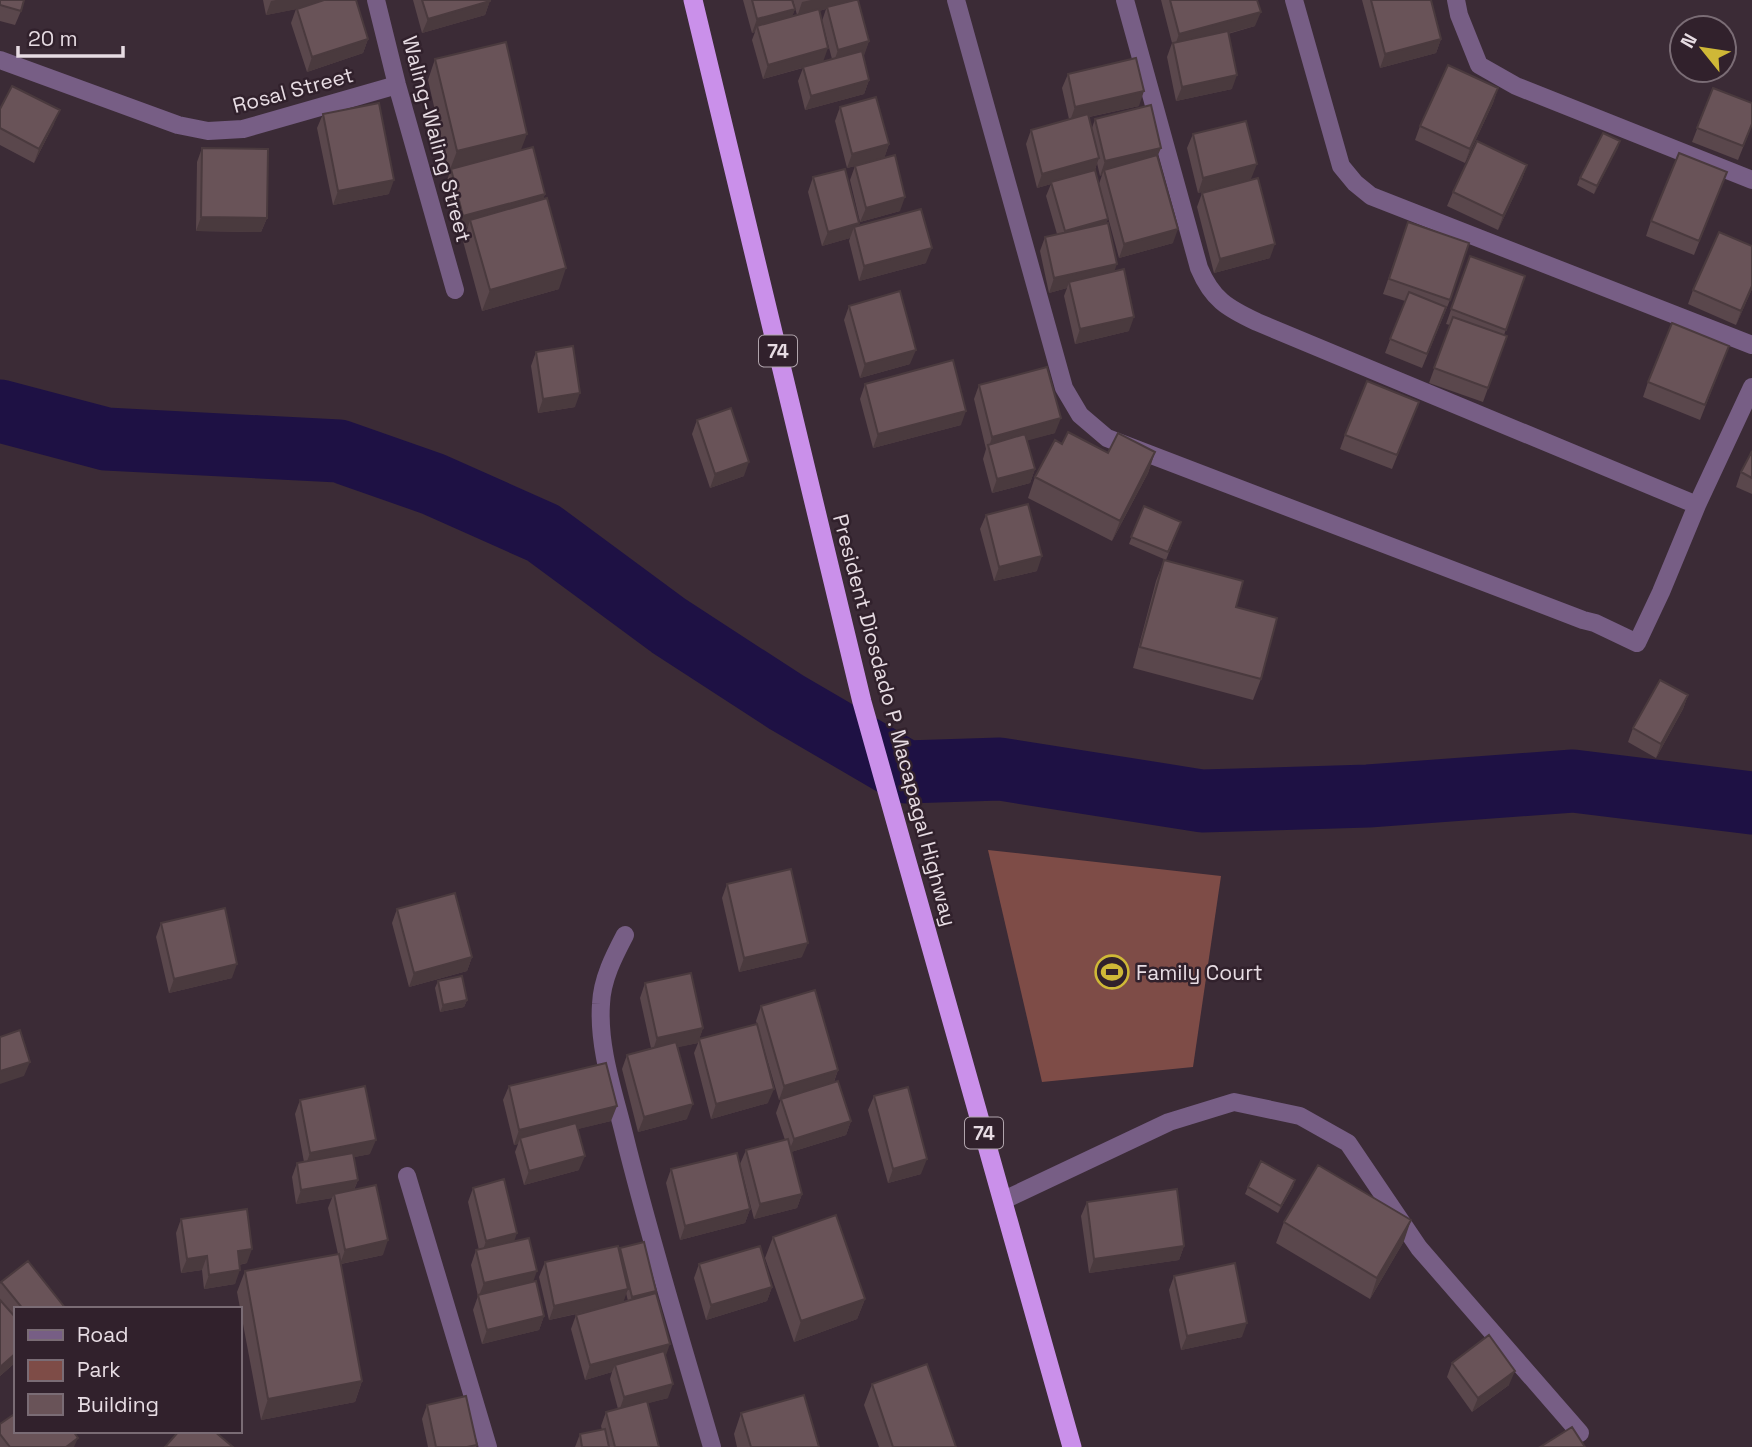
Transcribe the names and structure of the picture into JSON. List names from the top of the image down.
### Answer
{
  "streets": {
    "highway": ["74", "President Diosdado P. Macapagal Highway"],
    "street": ["Rosal Street", "Waling-Waling Street"]
  },
  "crossings": [
    ["Rosal Street", "Waling-Waling Street"]
  ],
  "places": {
    "sports": ["Family Court"]
  },
  "legend": ["Road", "Park", "Building"],
  "scale_bar": "20 m",
  "north": "top left"
}
